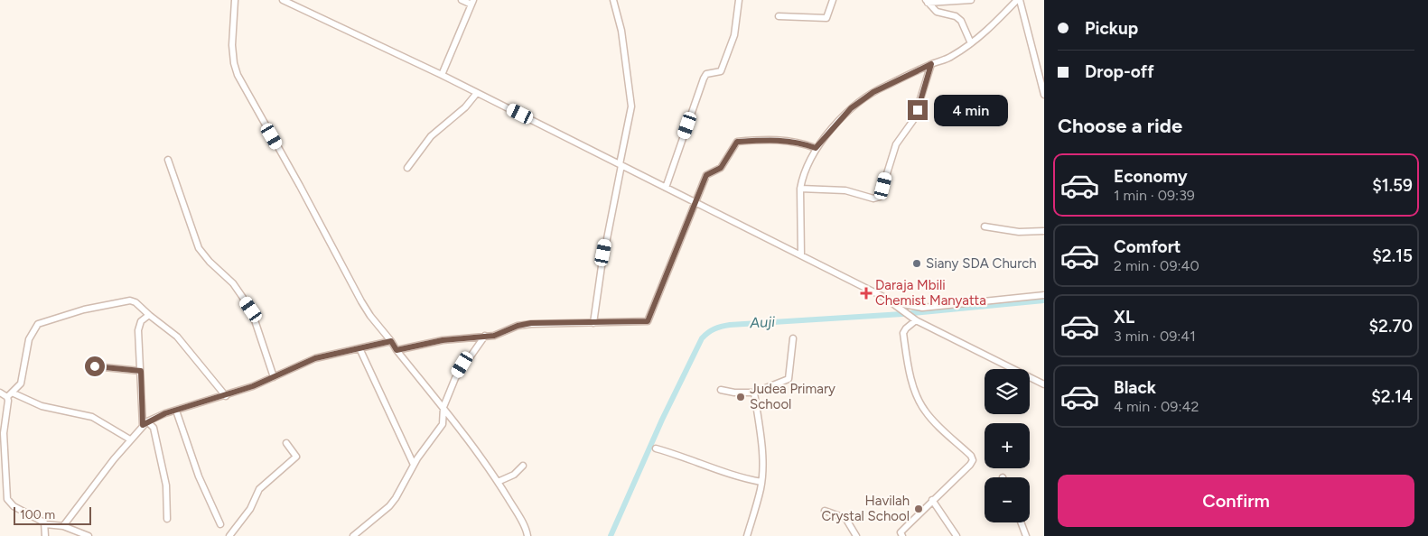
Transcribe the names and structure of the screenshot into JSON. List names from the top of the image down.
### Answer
{
  "water": ["Auji"],
  "places": {
    "other": ["Siany SDA Church", "Judea Primary School", "Havilah Crystal School"],
    "health": ["Daraja Mbili Chemist Manyatta"]
  },
  "scale_bar": "100 m",
  "page": {
    "banner": ["Pickup", "Drop-off"],
    "bubble": "4 min",
    "heading": "Choose a ride",
    "list": [
      {
        "name": "Economy",
        "note": "1 min · 09:39",
        "value": "$1.59"
      },
      {
        "name": "Comfort",
        "note": "2 min · 09:40",
        "value": "$2.15"
      },
      {
        "name": "XL",
        "note": "3 min · 09:41",
        "value": "$2.70"
      },
      {
        "name": "Black",
        "note": "4 min · 09:42",
        "value": "$2.14"
      }
    ],
    "map_buttons": ["+", "−"],
    "buttons": "Confirm",
    "scale": "100 m"
  }
}
